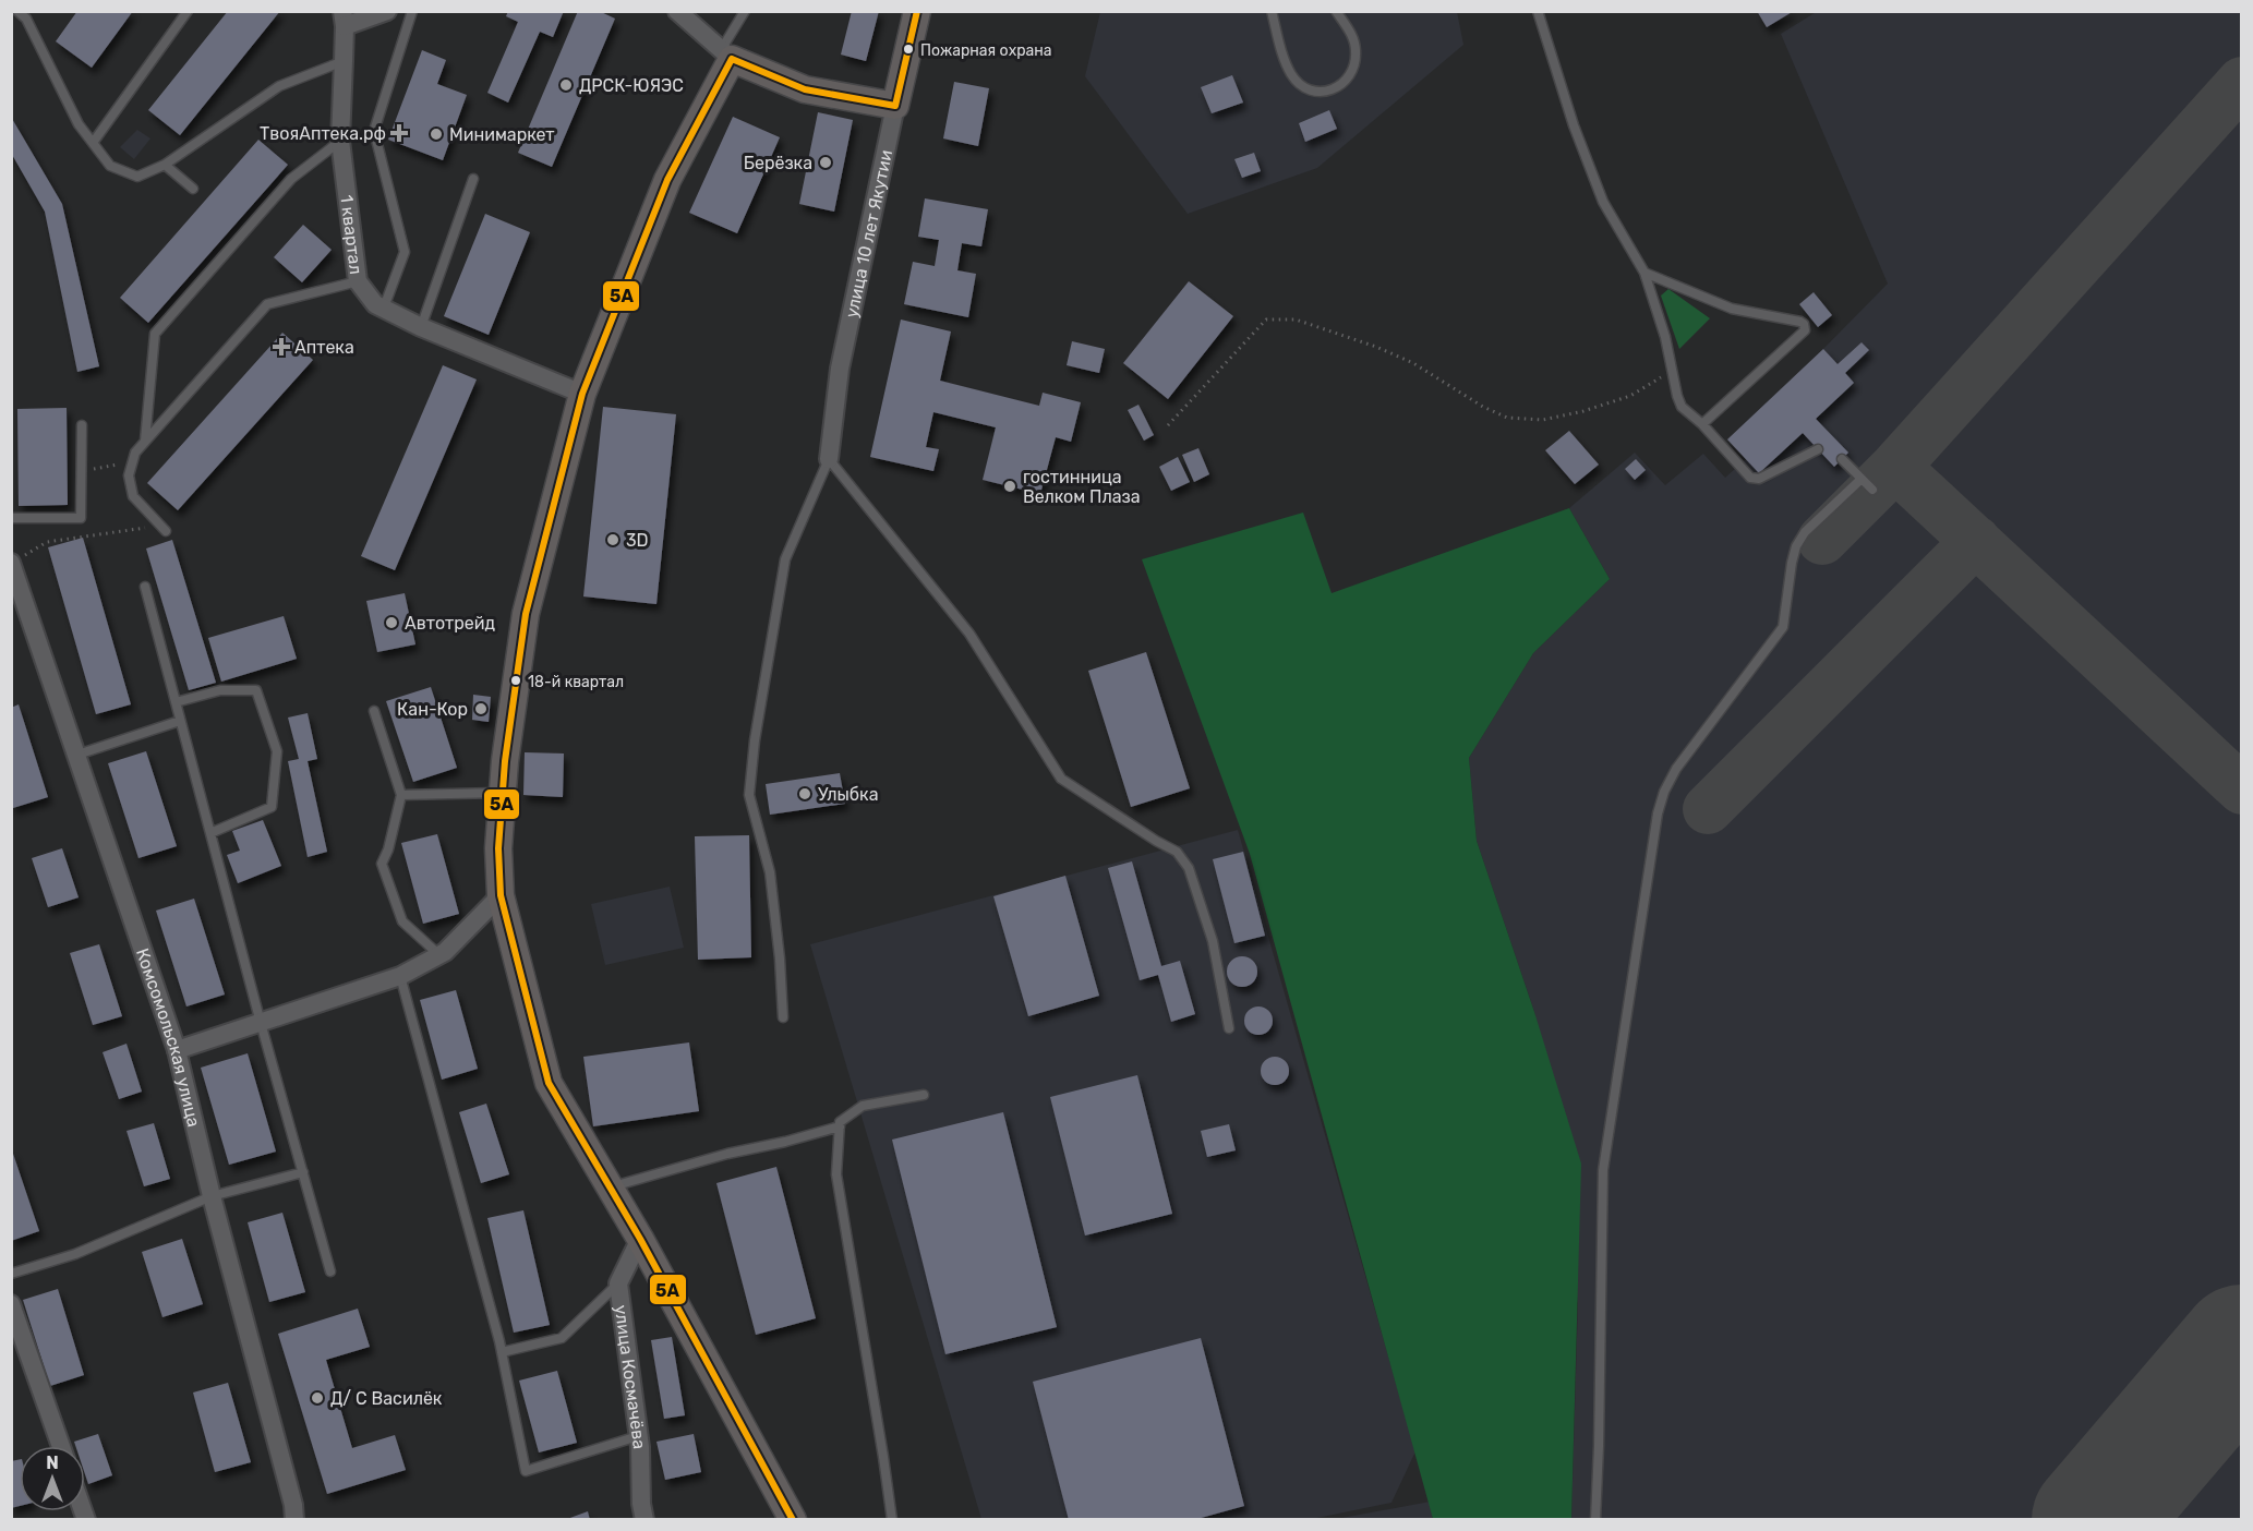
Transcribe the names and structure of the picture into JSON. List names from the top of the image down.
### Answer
{
  "streets": {
    "main road": ["улица 10 лет Якутии"],
    "street": ["1 квартал", "Комсомольская улица", "улица Космачёва"]
  },
  "places": {
    "other": [
      "Пожарная охрана",
      "ДРСК-ЮЯЭС",
      "Минимаркет",
      "Берёзка",
      "гостинница Велком Плаза",
      "3D",
      "Автотрейд",
      "18-й квартал",
      "Кан-Кор",
      "Улыбка",
      "Д/ С Василёк"
    ],
    "health": ["ТвояАптека.рф", "Аптека"]
  },
  "lines": ["transit line 5А"],
  "north": "top"
}
